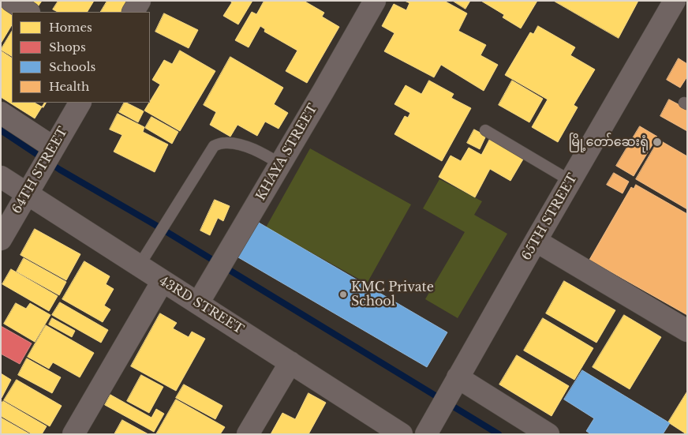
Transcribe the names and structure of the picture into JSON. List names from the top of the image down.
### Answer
{
  "streets": {
    "street": [
      "KHAYA STREET",
      "64TH STREET",
      "65TH STREET",
      "43RD STREET"
    ]
  },
  "crossings": [
    ["KHAYA STREET", "43RD STREET"],
    ["64TH STREET", "43RD STREET"]
  ],
  "places": ["မြို့တော်ဆေးရုံ", "KMC Private School"],
  "legend": [
    "Homes",
    "Shops",
    "Schools",
    "Health"
  ]
}
